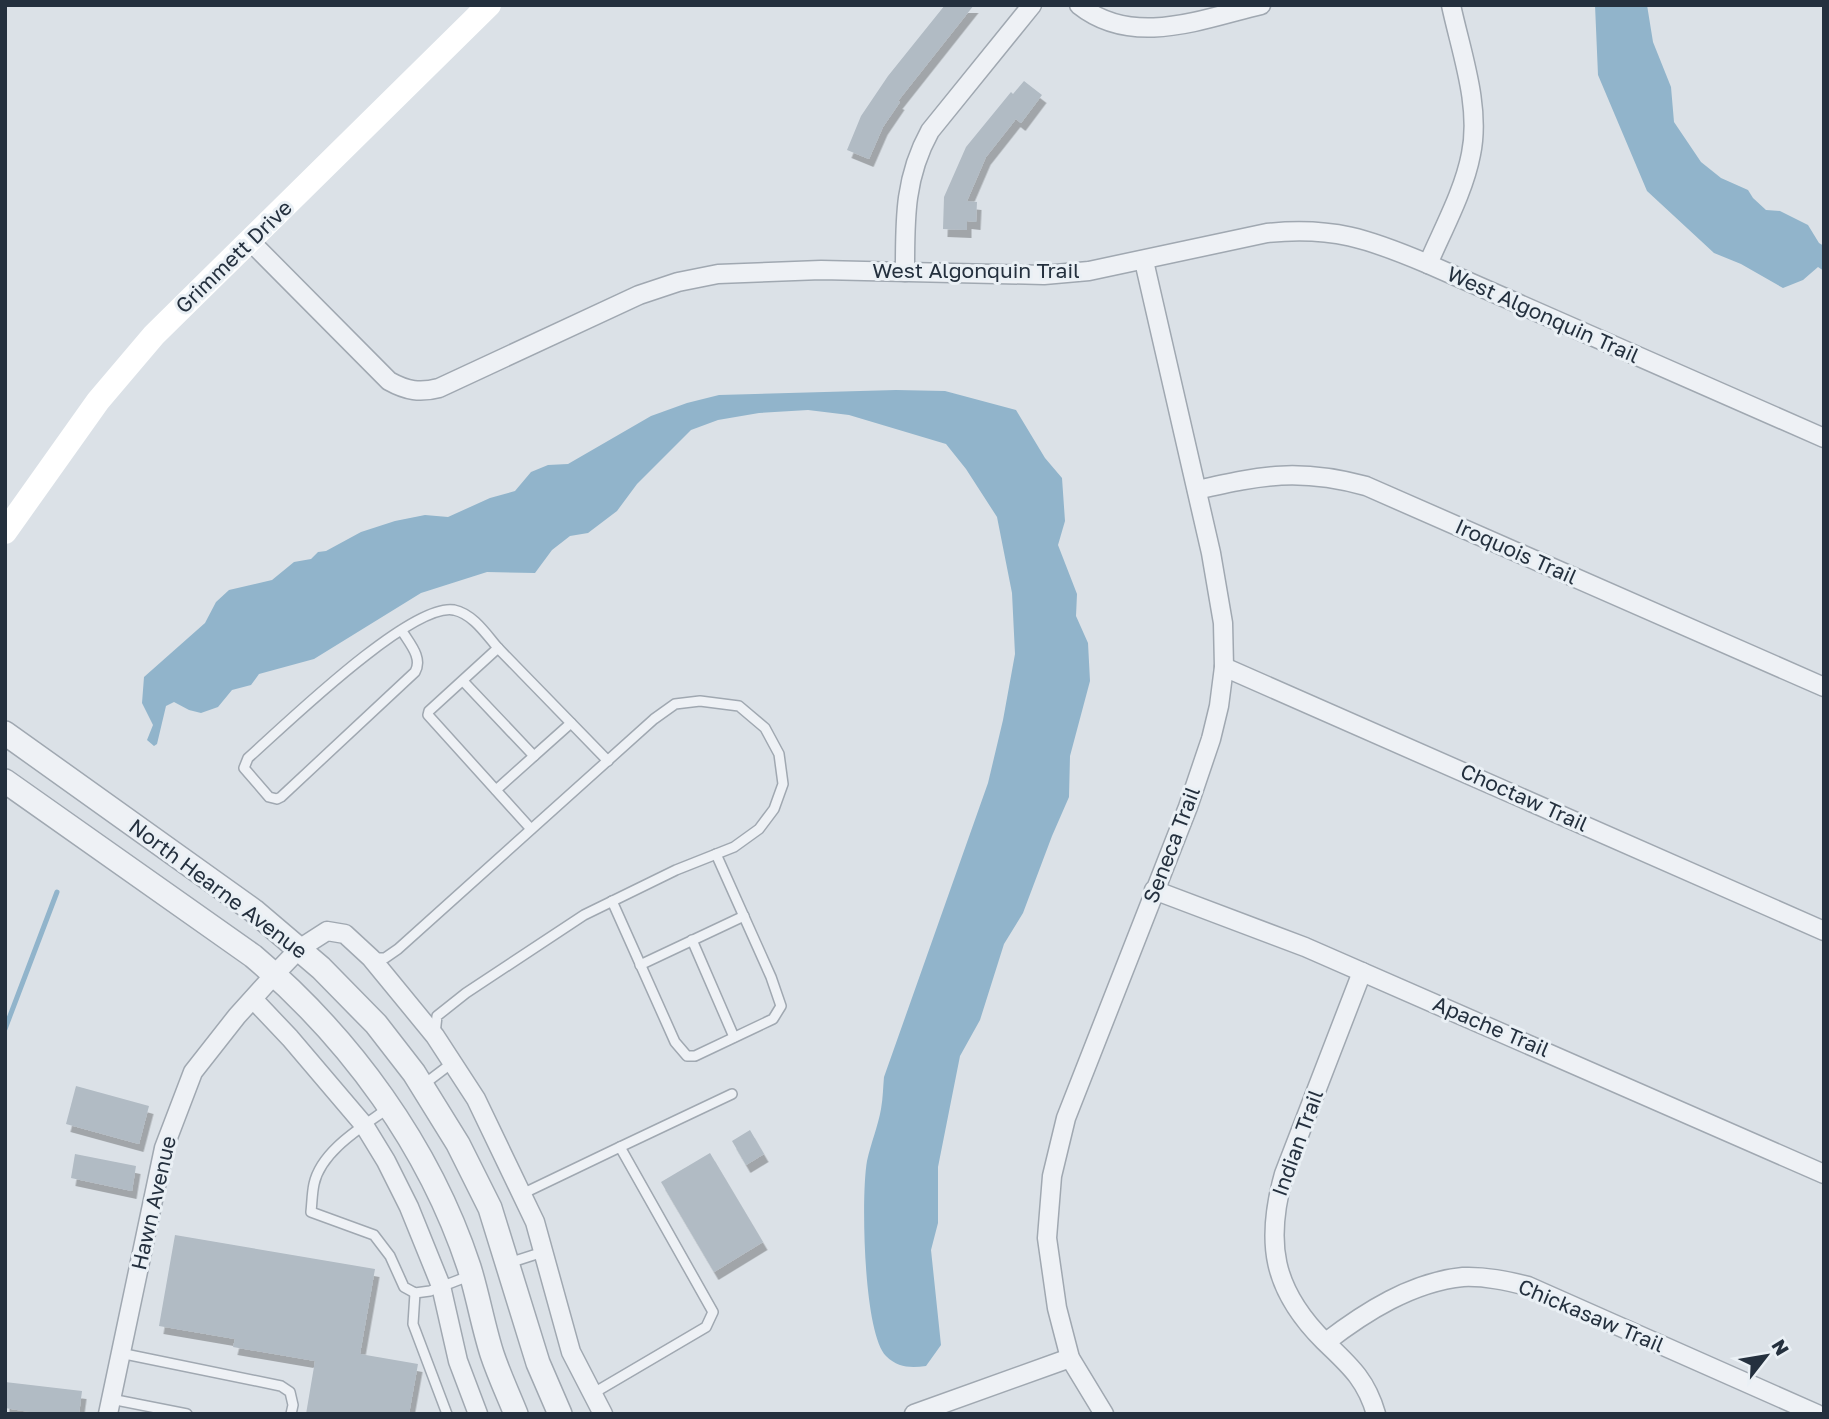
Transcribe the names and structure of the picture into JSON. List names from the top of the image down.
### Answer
{
  "streets": {
    "main road": ["Grimmett Drive"],
    "street": [
      "West Algonquin Trail",
      "Iroquois Trail",
      "Choctaw Trail",
      "Seneca Trail",
      "North Hearne Avenue",
      "Apache Trail",
      "Indian Trail",
      "Hawn Avenue",
      "Chickasaw Trail"
    ]
  },
  "crossings": [
    ["Grimmett Drive", "West Algonquin Trail"],
    ["West Algonquin Trail", "Seneca Trail"],
    ["Iroquois Trail", "Seneca Trail"],
    ["Choctaw Trail", "Seneca Trail"],
    ["Seneca Trail", "Apache Trail"],
    ["North Hearne Avenue", "Hawn Avenue"],
    ["Apache Trail", "Indian Trail"],
    ["Indian Trail", "Chickasaw Trail"]
  ],
  "north": "top right"
}
